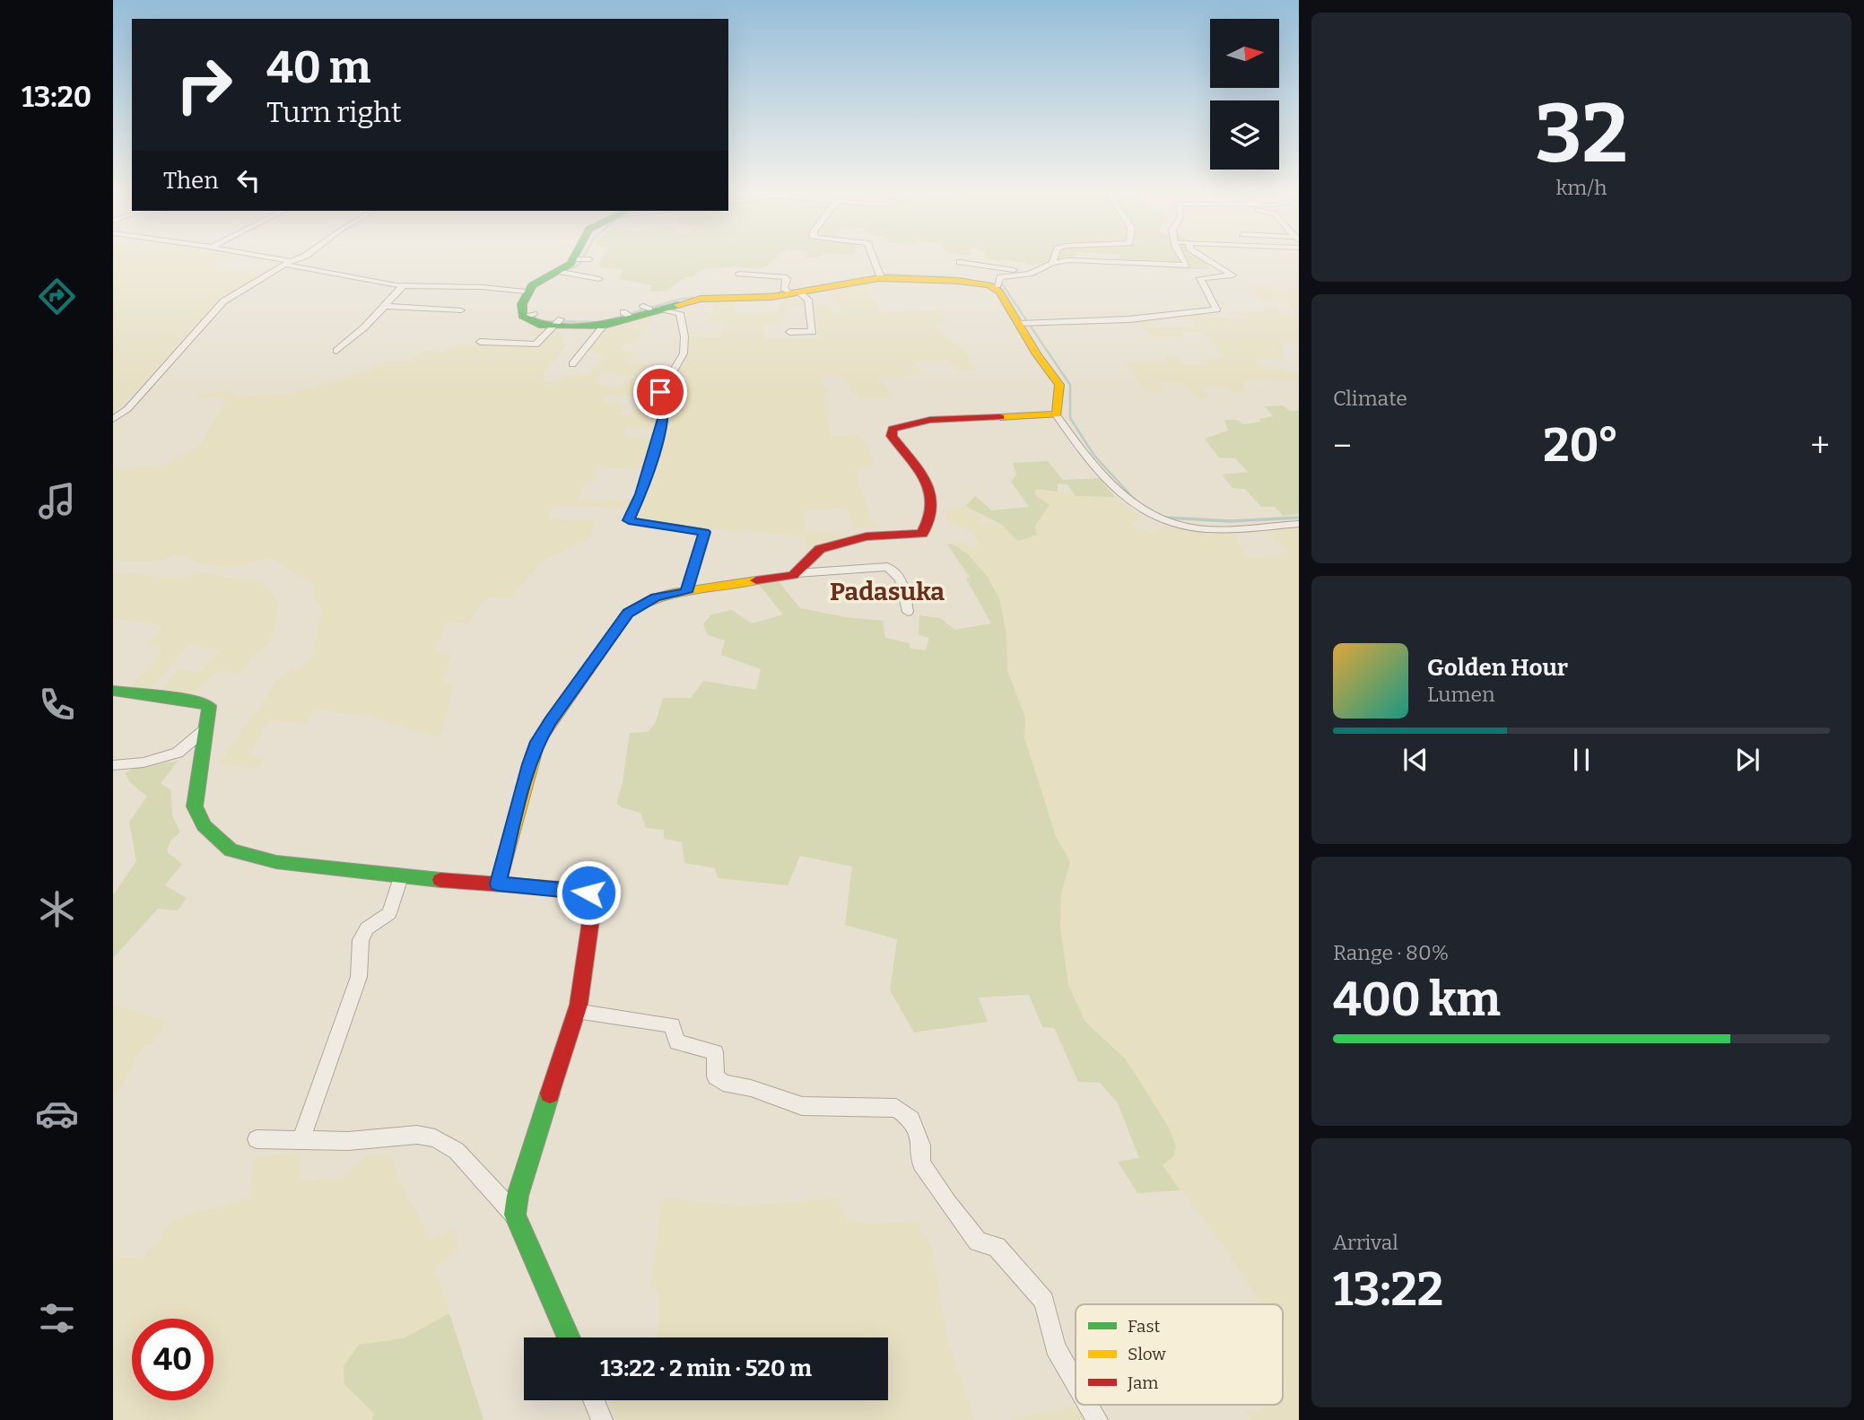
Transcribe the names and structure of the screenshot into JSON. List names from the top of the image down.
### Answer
{
  "districts": ["Padasuka"],
  "legend": ["Fast", "Slow", "Jam"],
  "north": "right",
  "page": {
    "tabs": "13:20",
    "tile": [
      ["32", "km/h"],
      "Climate",
      ["Range · 80%", "400 km"],
      ["Arrival", "13:22"]
    ],
    "turn": ["40 m", "Turn right"],
    "then": "Then",
    "heat": ["−", "20°", "+"],
    "song": ["Golden Hour", "Lumen"],
    "limit": "40",
    "trip": "13:22 · 2 min · 520 m"
  }
}
